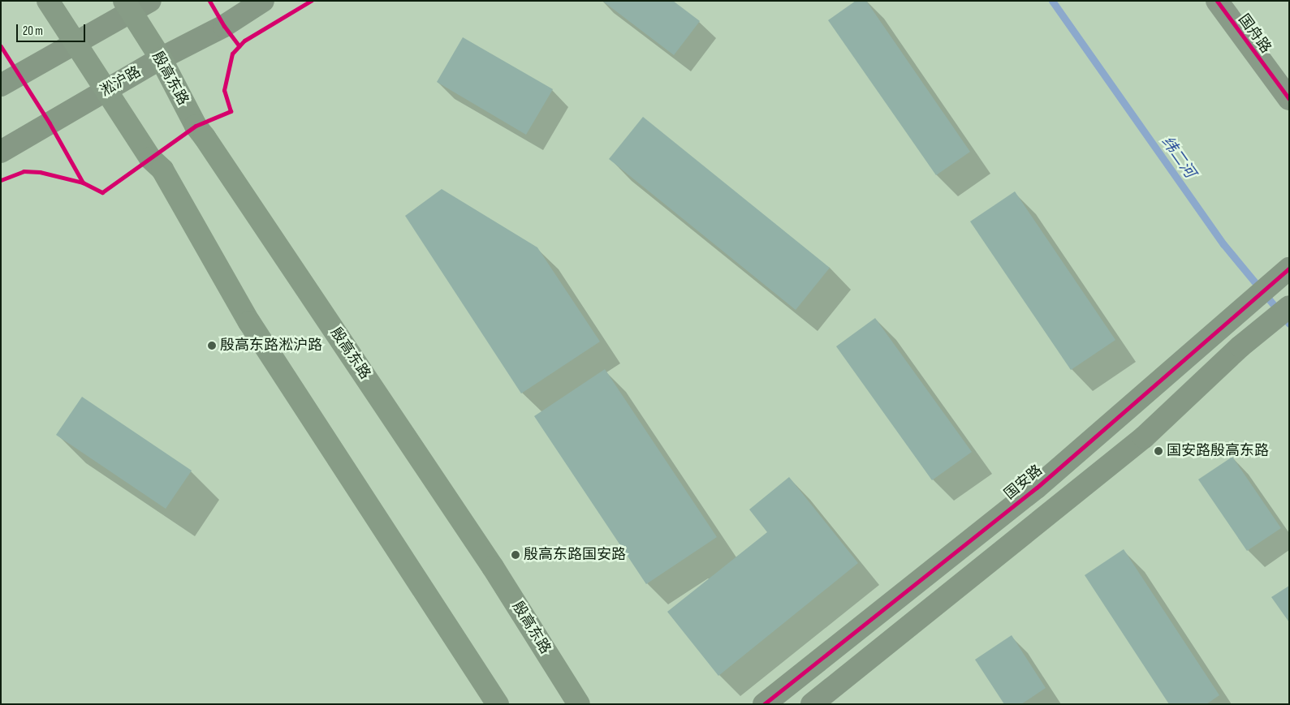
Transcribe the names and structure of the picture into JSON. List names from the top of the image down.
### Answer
{
  "streets": {
    "main road": ["殷高东路"],
    "street": ["国舟路", "淞沪路", "国安路"]
  },
  "crossings": [
    ["殷高东路", "淞沪路"]
  ],
  "water": ["纬二河"],
  "places": ["殷高东路淞沪路", "国安路殷高东路", "殷高东路国安路"],
  "scale_bar": "20 m"
}
